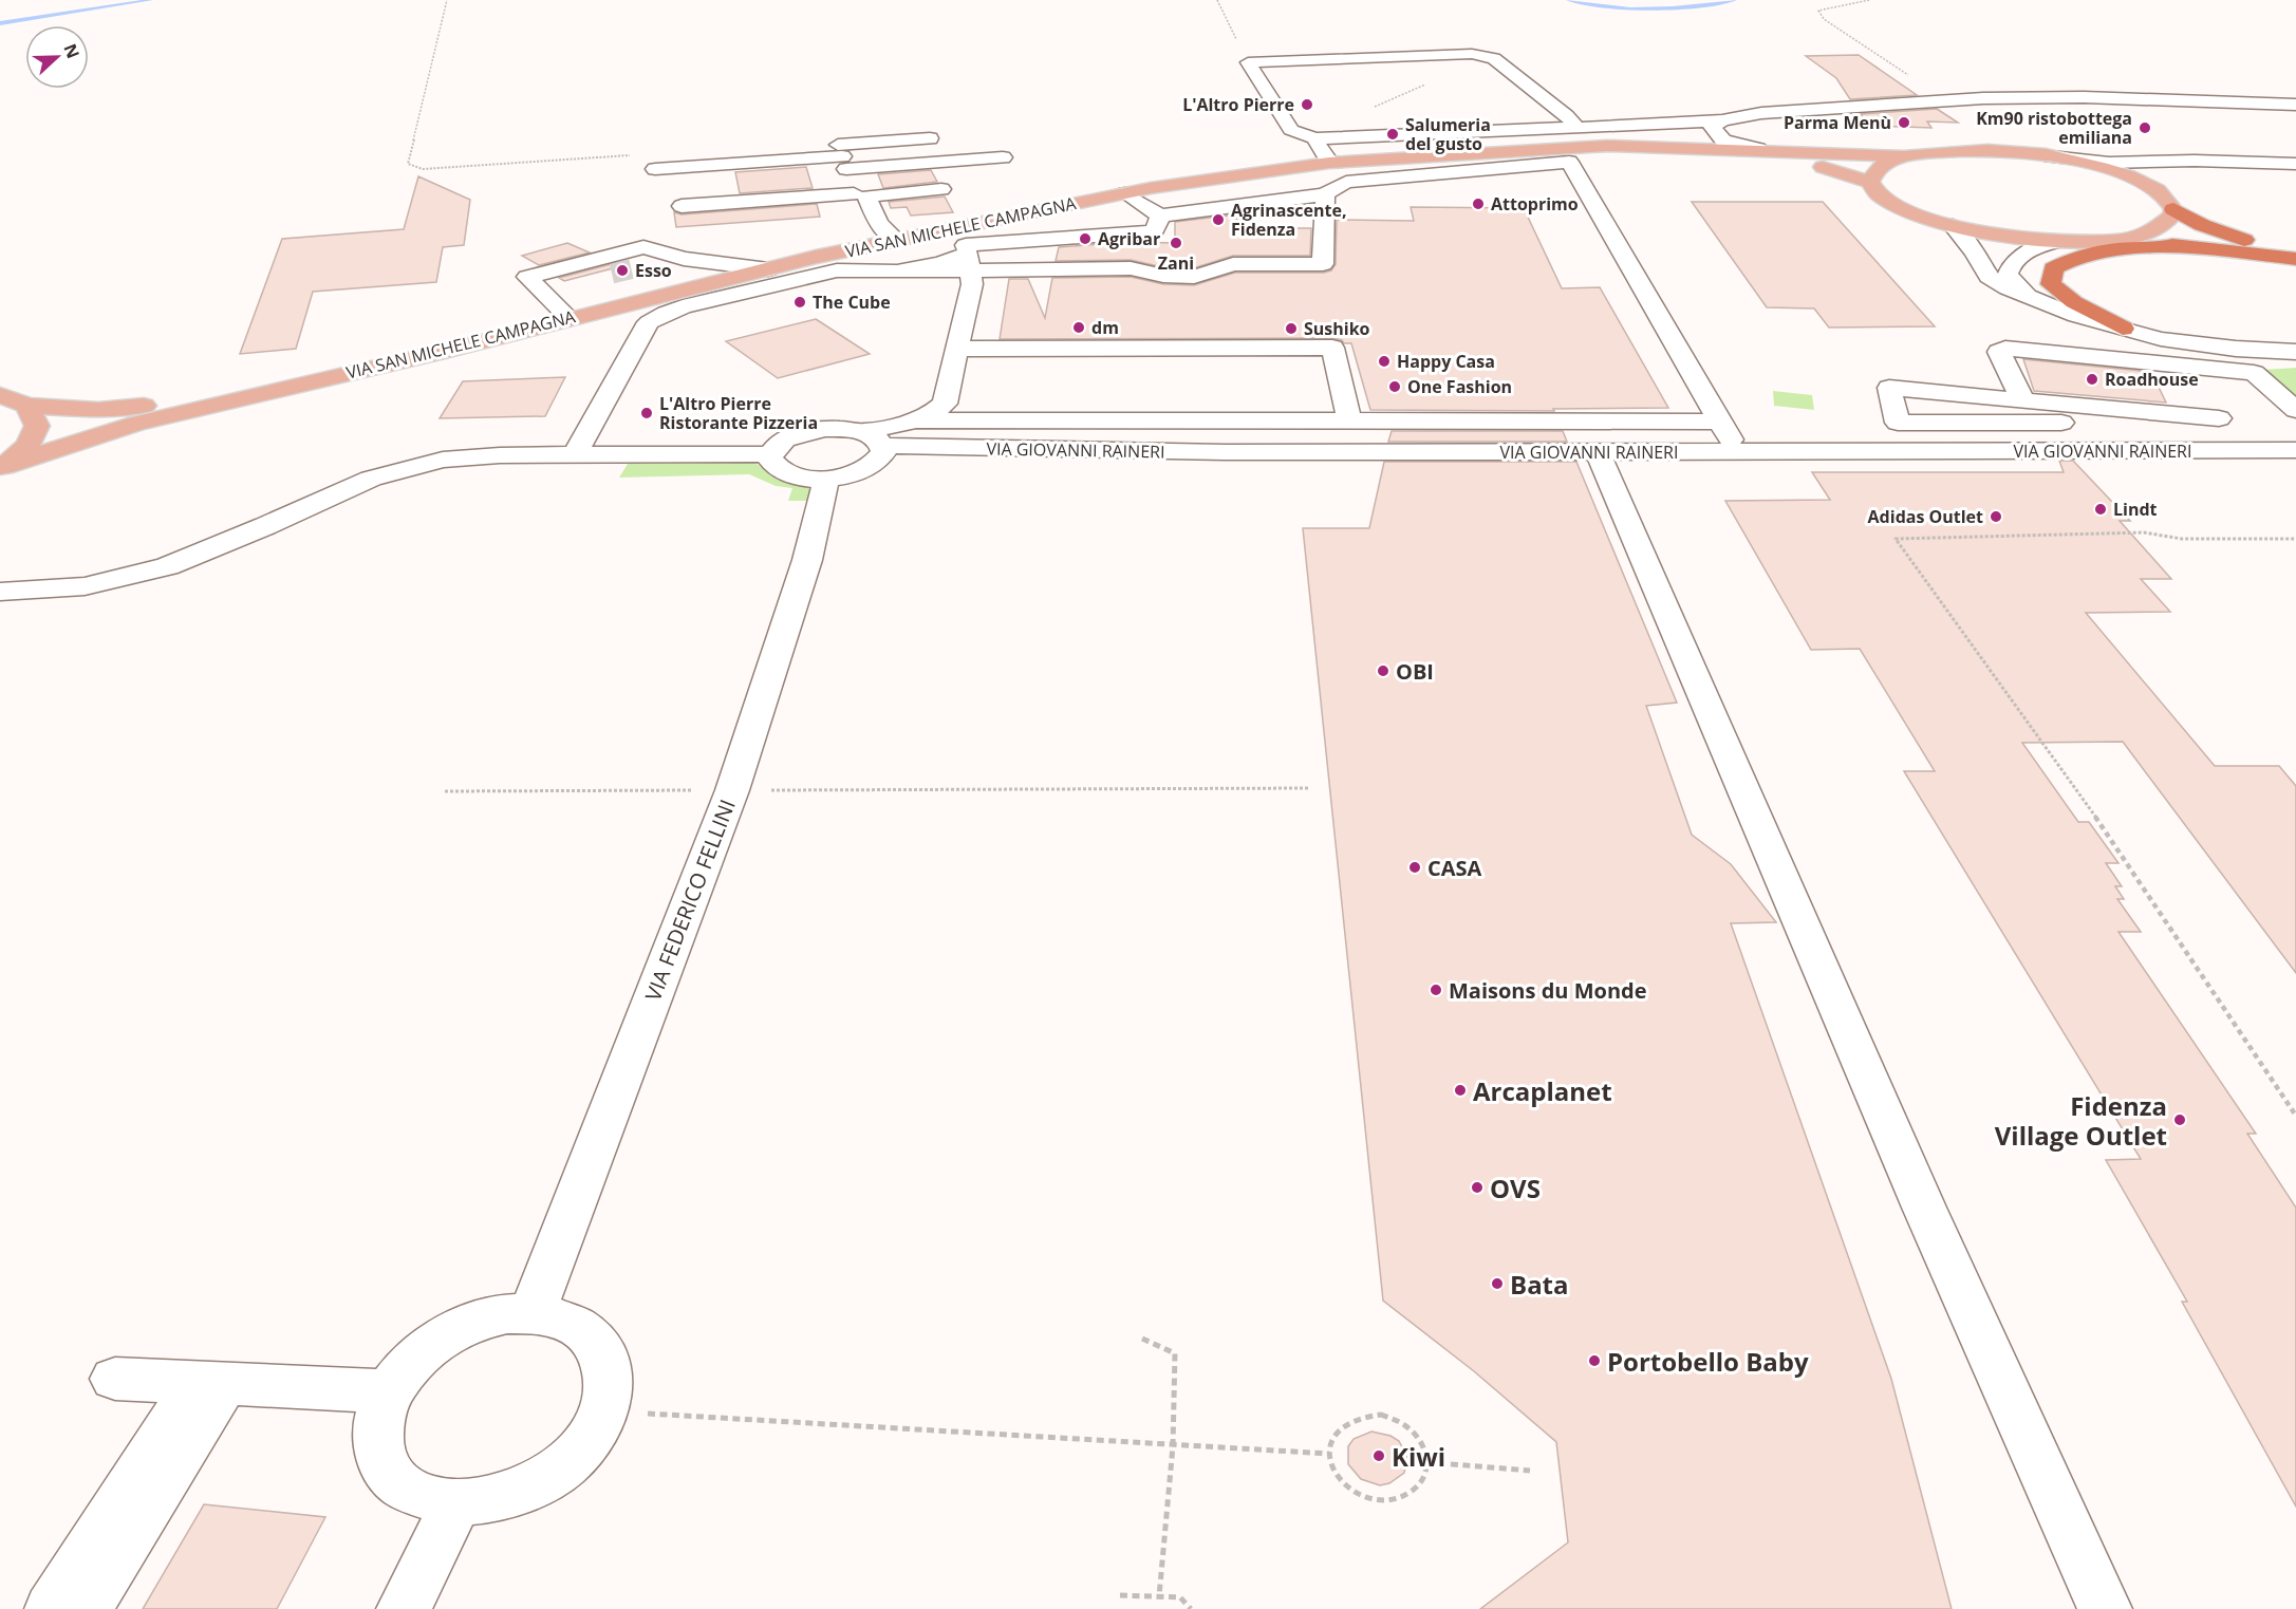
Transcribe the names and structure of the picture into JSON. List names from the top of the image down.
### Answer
{
  "streets": {
    "main road": ["VIA SAN MICHELE CAMPAGNA"],
    "street": ["VIA GIOVANNI RAINERI", "VIA FEDERICO FELLINI"]
  },
  "places": [
    "L'Altro Pierre",
    "Parma Menù",
    "Km90 ristobottega emiliana",
    "Salumeria del gusto",
    "Attoprimo",
    "Agrinascente, Fidenza",
    "Agribar",
    "Zani",
    "Esso",
    "The Cube",
    "dm",
    "Sushiko",
    "Happy Casa",
    "Roadhouse",
    "One Fashion",
    "L'Altro Pierre Ristorante Pizzeria",
    "Lindt",
    "Adidas Outlet",
    "OBI",
    "CASA",
    "Maisons du Monde",
    "Arcaplanet",
    "Fidenza Village Outlet",
    "OVS",
    "Bata",
    "Portobello Baby",
    "Kiwi"
  ],
  "north": "right"
}
